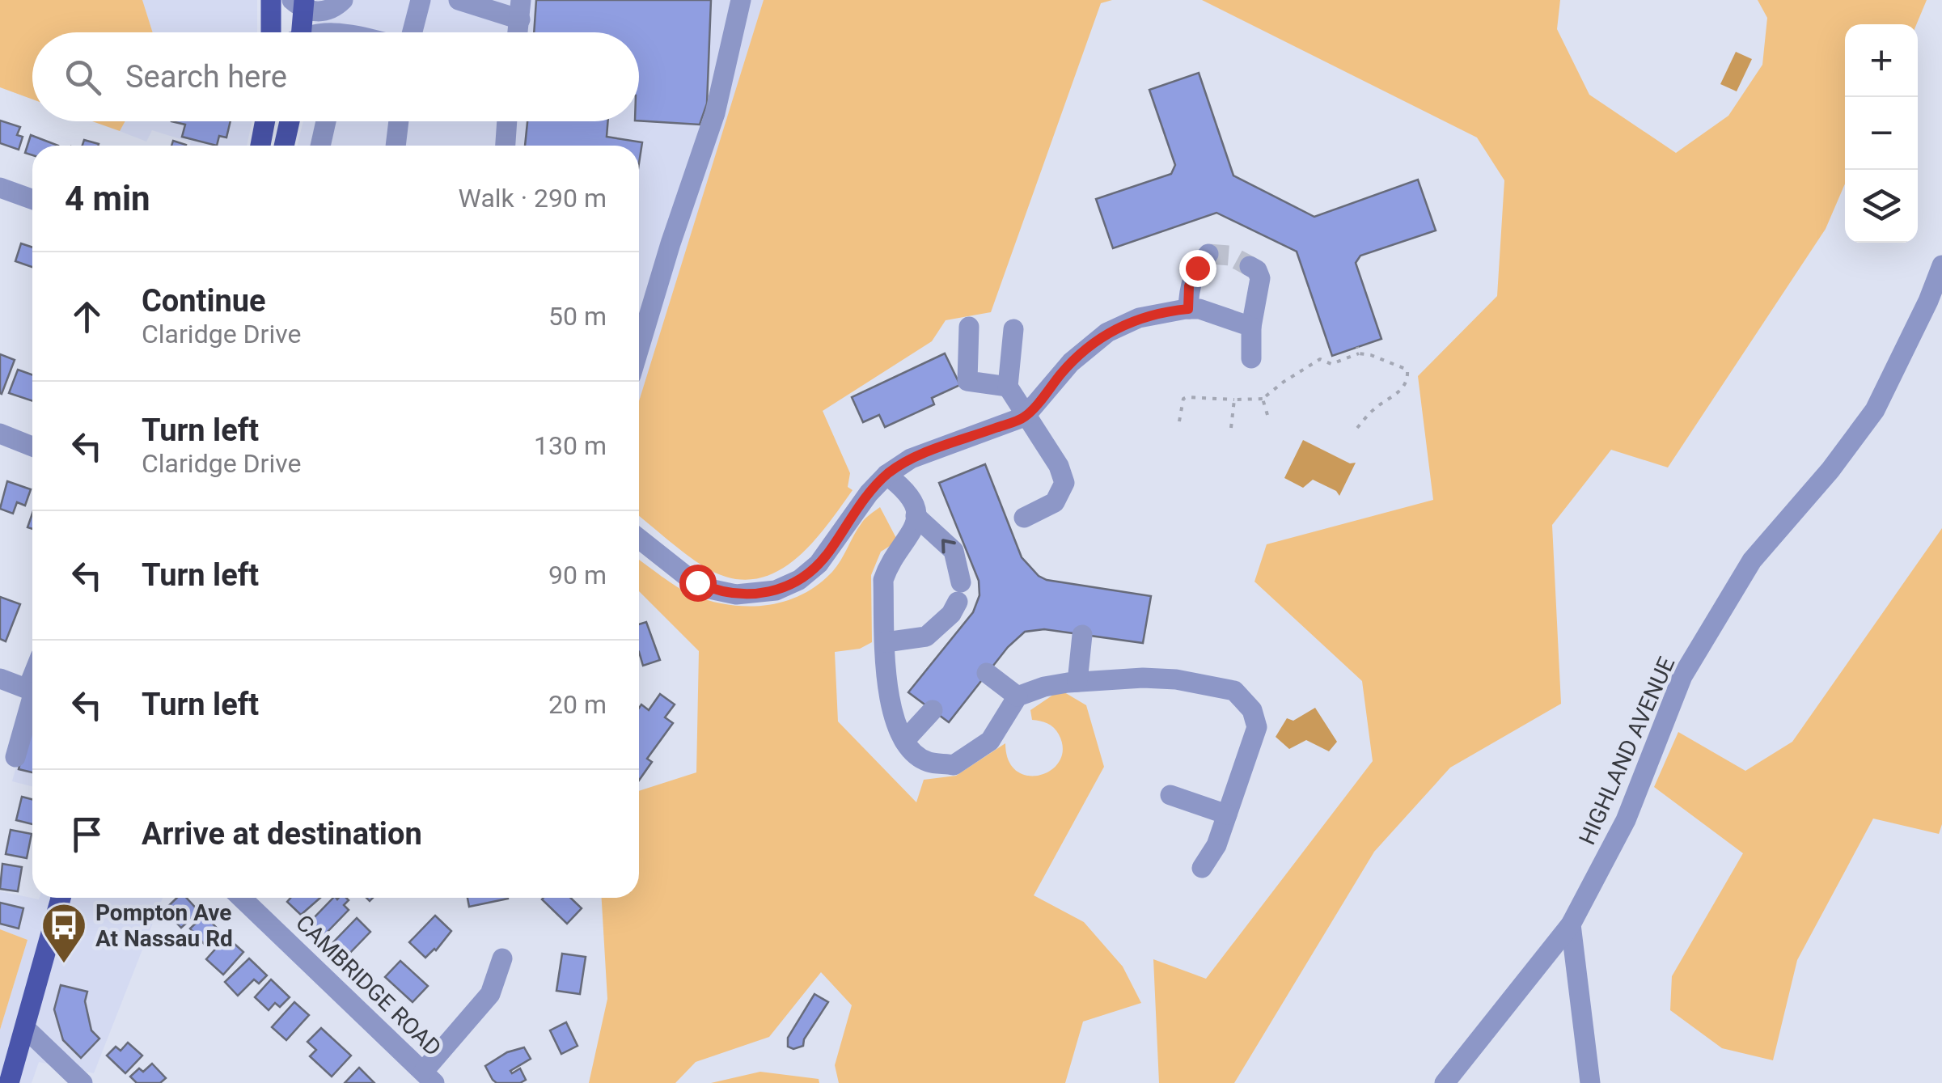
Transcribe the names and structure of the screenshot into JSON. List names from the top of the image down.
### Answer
{
  "streets": {
    "street": ["HIGHLAND AVENUE", "CAMBRIDGE ROAD"]
  },
  "places": {
    "bus stop": ["Pompton Ave At Nassau Rd"]
  },
  "page": {
    "map_buttons": ["+", "−"],
    "search": "Search here",
    "heading": ["4 min", "Walk · 290 m"],
    "list": [
      ["Continue", "Claridge Drive", "50 m"],
      ["Turn left", "Claridge Drive", "130 m"],
      ["Turn left", "90 m"],
      ["Turn left", "20 m"],
      "Arrive at destination"
    ]
  }
}
